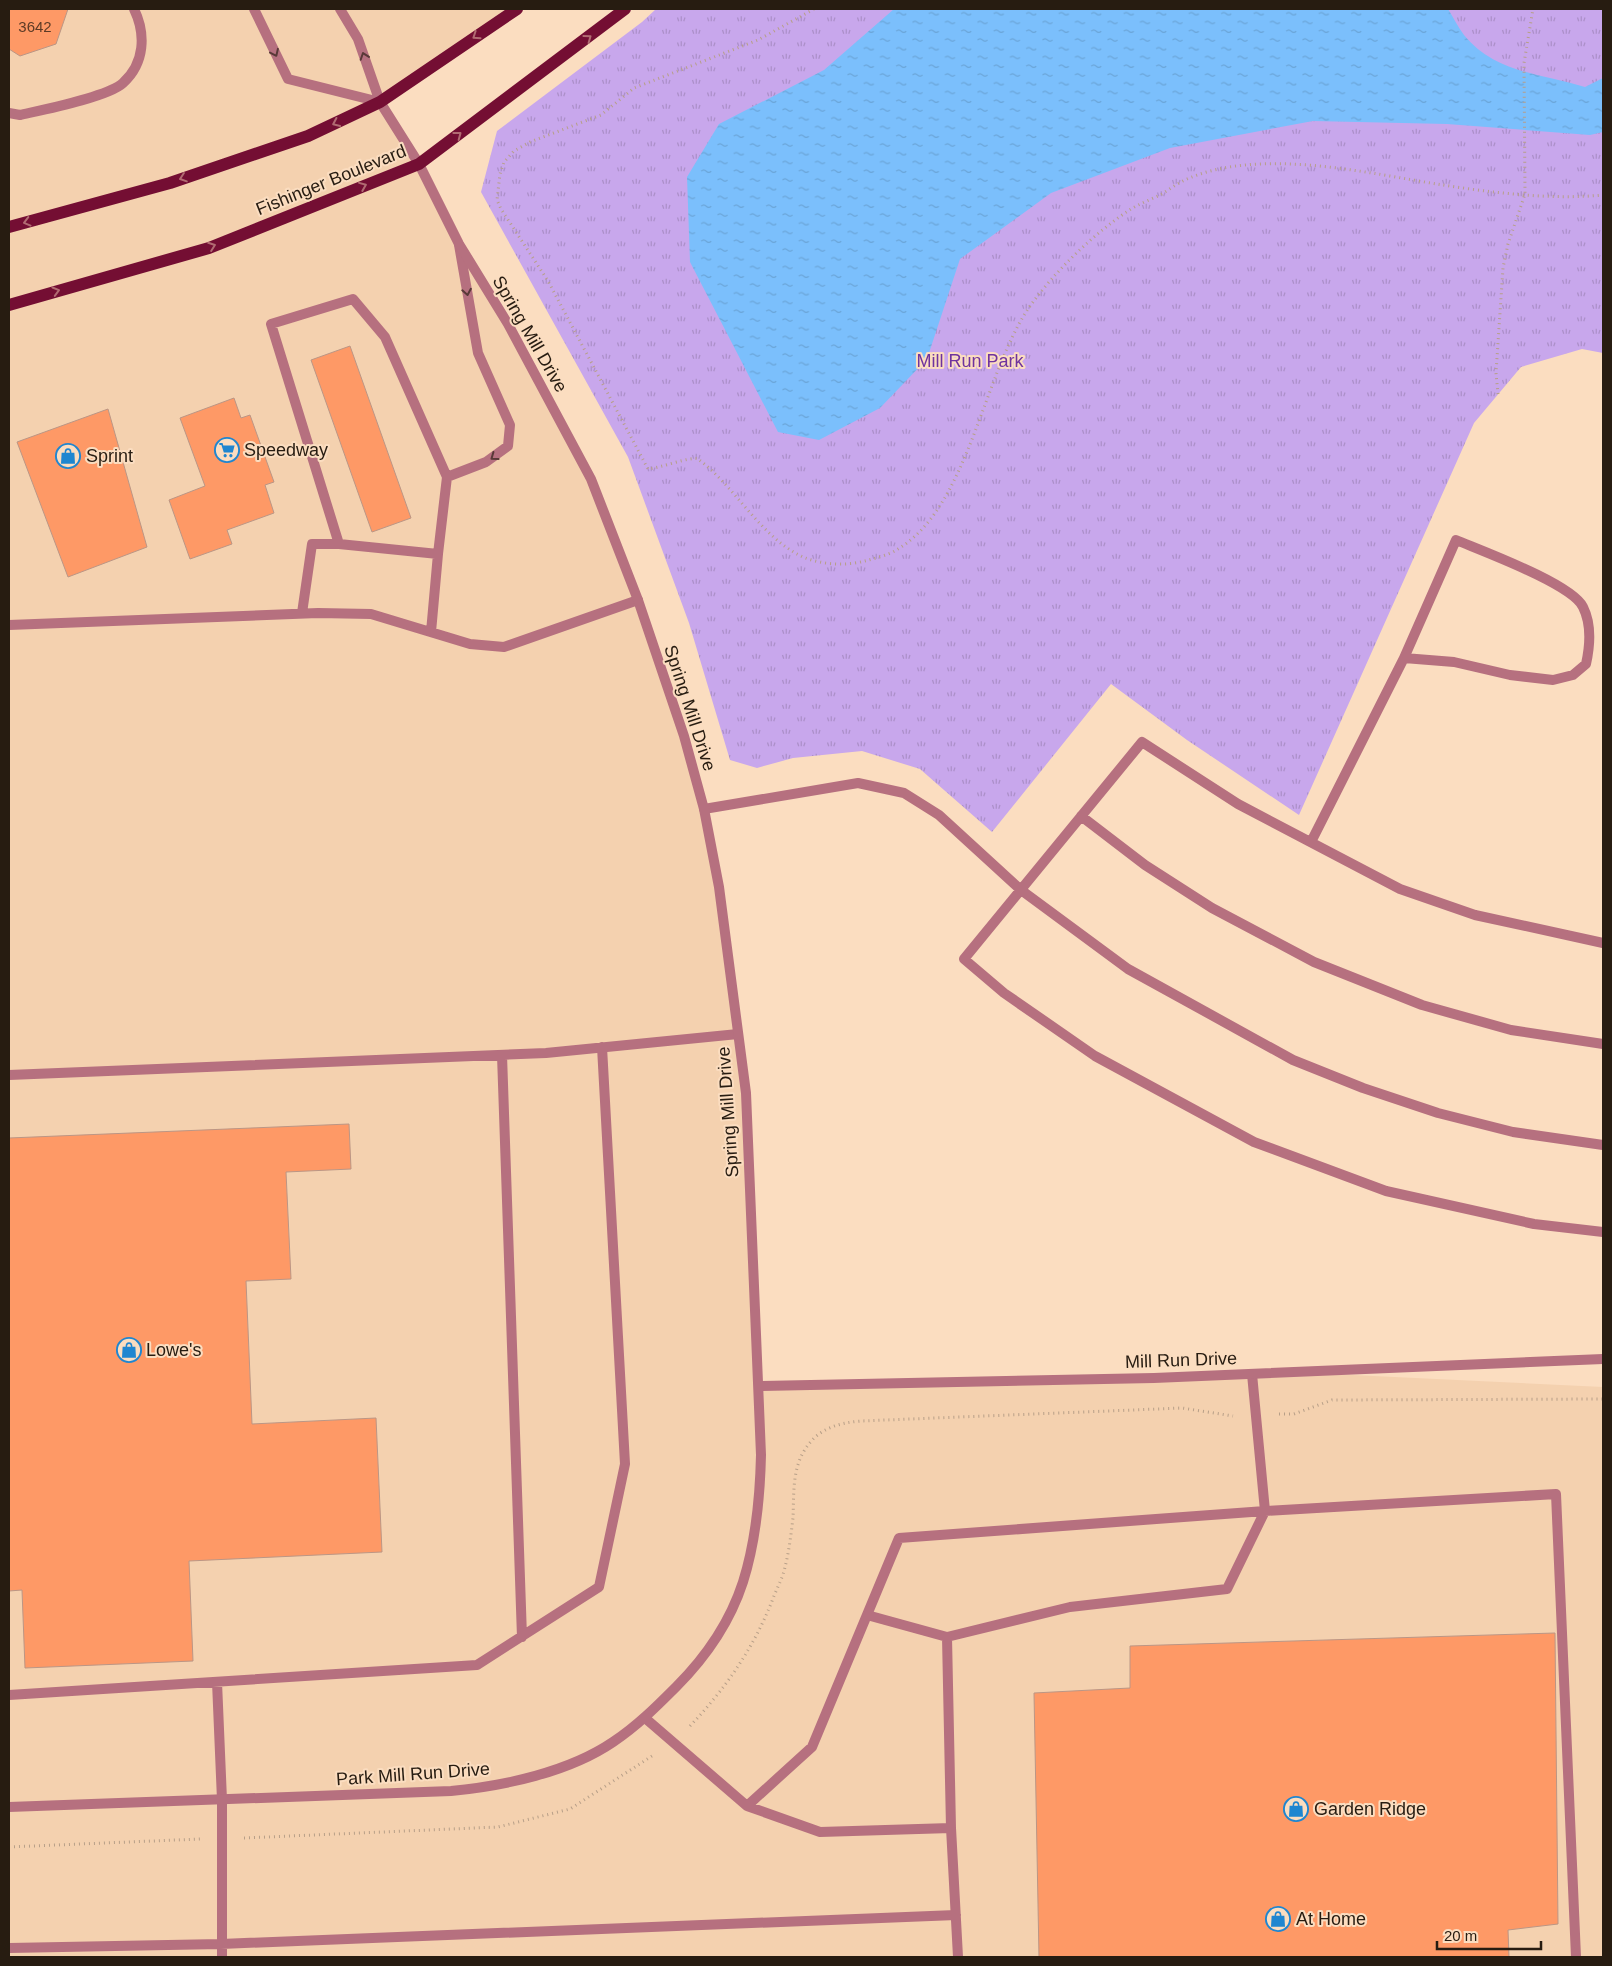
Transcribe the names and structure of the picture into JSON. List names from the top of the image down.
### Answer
{
  "streets": {
    "main road": ["Fishinger Boulevard"],
    "street": ["Spring Mill Drive", "Mill Run Drive", "Park Mill Run Drive"]
  },
  "crossings": [
    ["Fishinger Boulevard", "Spring Mill Drive"],
    ["Spring Mill Drive", "Mill Run Drive"],
    ["Spring Mill Drive", "Park Mill Run Drive"],
    ["Mill Run Drive", "Park Mill Run Drive"]
  ],
  "parks": ["Mill Run Park"],
  "places": {
    "supermarket": ["Speedway"],
    "shop": [
      "Sprint",
      "Lowe's",
      "Garden Ridge",
      "At Home"
    ]
  },
  "house_numbers": ["3642"],
  "scale_bar": "20 m"
}
